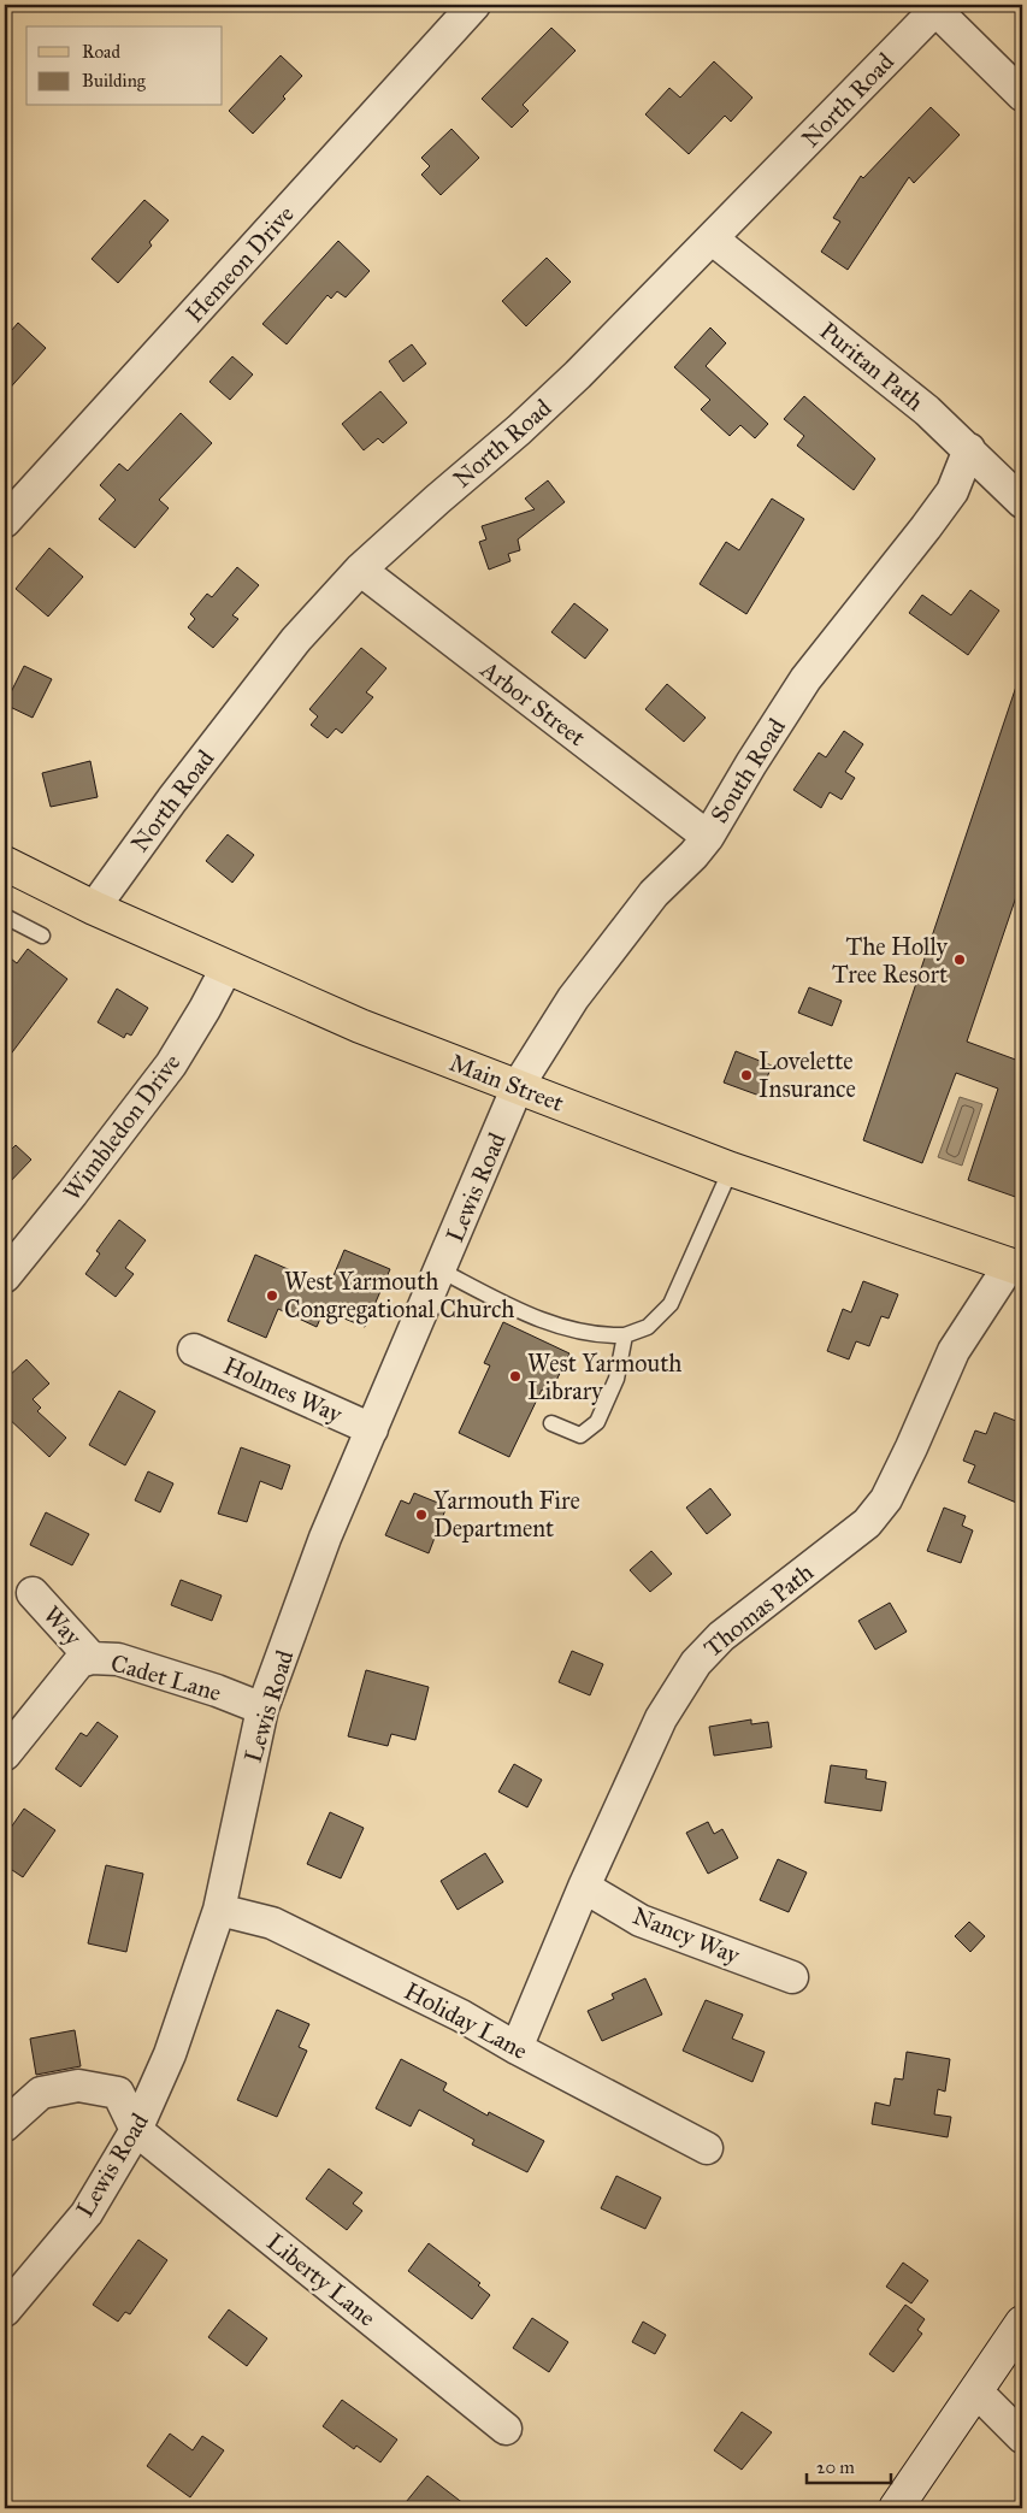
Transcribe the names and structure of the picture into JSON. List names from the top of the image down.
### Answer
{
  "streets": {
    "main road": ["Main Street"],
    "street": [
      "North Road",
      "Hemeon Drive",
      "Puritan Path",
      "Arbor Street",
      "South Road",
      "Wimbledon Drive",
      "Lewis Road",
      "Holmes Way",
      "Thomas Path",
      "Way",
      "Cadet Lane",
      "Nancy Way",
      "Holiday Lane",
      "Liberty Lane"
    ]
  },
  "crossings": [
    ["North Road", "Puritan Path"],
    ["North Road", "Arbor Street"],
    ["North Road", "Main Street"],
    ["Puritan Path", "South Road"],
    ["Arbor Street", "South Road"],
    ["South Road", "Main Street"],
    ["South Road", "Lewis Road"],
    ["Main Street", "Wimbledon Drive"],
    ["Main Street", "Lewis Road"],
    ["Main Street", "Thomas Path"],
    ["Lewis Road", "Holmes Way"],
    ["Lewis Road", "Cadet Lane"],
    ["Lewis Road", "Holiday Lane"],
    ["Lewis Road", "Liberty Lane"],
    ["Thomas Path", "Nancy Way"],
    ["Thomas Path", "Holiday Lane"],
    ["Way", "Cadet Lane"]
  ],
  "places": [
    "The Holly Tree Resort",
    "Lovelette Insurance",
    "West Yarmouth Congregational Church",
    "West Yarmouth Library",
    "Yarmouth Fire Department"
  ],
  "legend": ["Road", "Building"],
  "scale_bar": "20 m"
}
